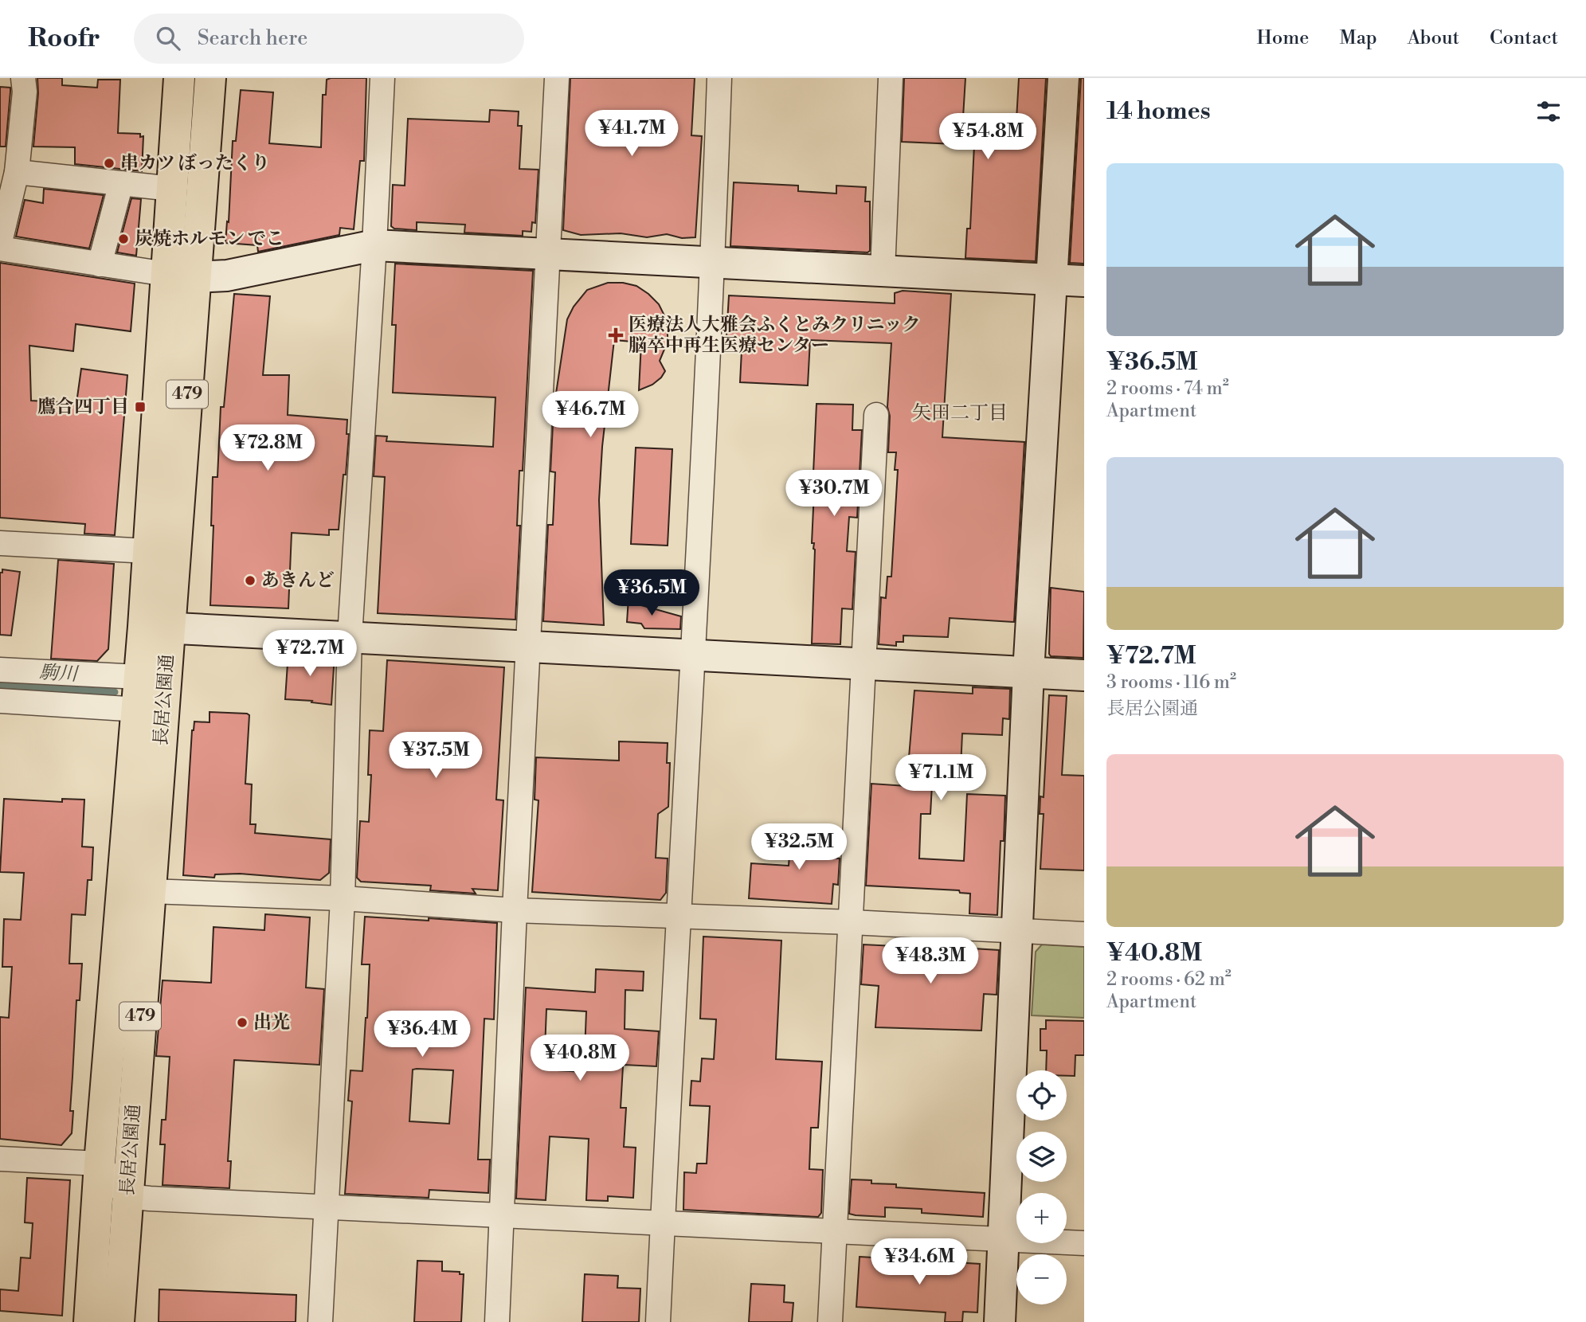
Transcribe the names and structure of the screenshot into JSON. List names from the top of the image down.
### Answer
{
  "streets": {
    "highway": ["479", "長居公園通"]
  },
  "districts": ["矢田二丁目"],
  "water": ["駒川"],
  "places": {
    "other": [
      "串カツ ぼったくり",
      "炭焼ホルモン でこ",
      "あきんど",
      "出光"
    ],
    "health": ["医療法人大雅会ふくとみクリニック 脳卒中再生医療センター"],
    "transit": ["鷹合四丁目"]
  },
  "page": {
    "header": "Roofr",
    "search": "Search here",
    "nav": [
      "Home",
      "Map",
      "About",
      "Contact"
    ],
    "heading": "14 homes",
    "price": [
      "¥41.7M",
      "¥54.8M",
      "¥46.7M",
      "¥72.8M",
      "¥30.7M",
      "¥36.5M",
      "¥72.7M",
      "¥37.5M",
      "¥71.1M",
      "¥32.5M",
      "¥48.3M",
      "¥36.4M",
      "¥40.8M",
      "¥34.6M"
    ],
    "list": [
      {
        "name": "¥36.5M",
        "note": "2 rooms · 74 m² · Apartment"
      },
      {
        "name": "¥72.7M",
        "note": "3 rooms · 116 m² · 長居公園通"
      },
      {
        "name": "¥40.8M",
        "note": "2 rooms · 62 m² · Apartment"
      }
    ],
    "map_buttons": ["+", "−"]
  }
}
